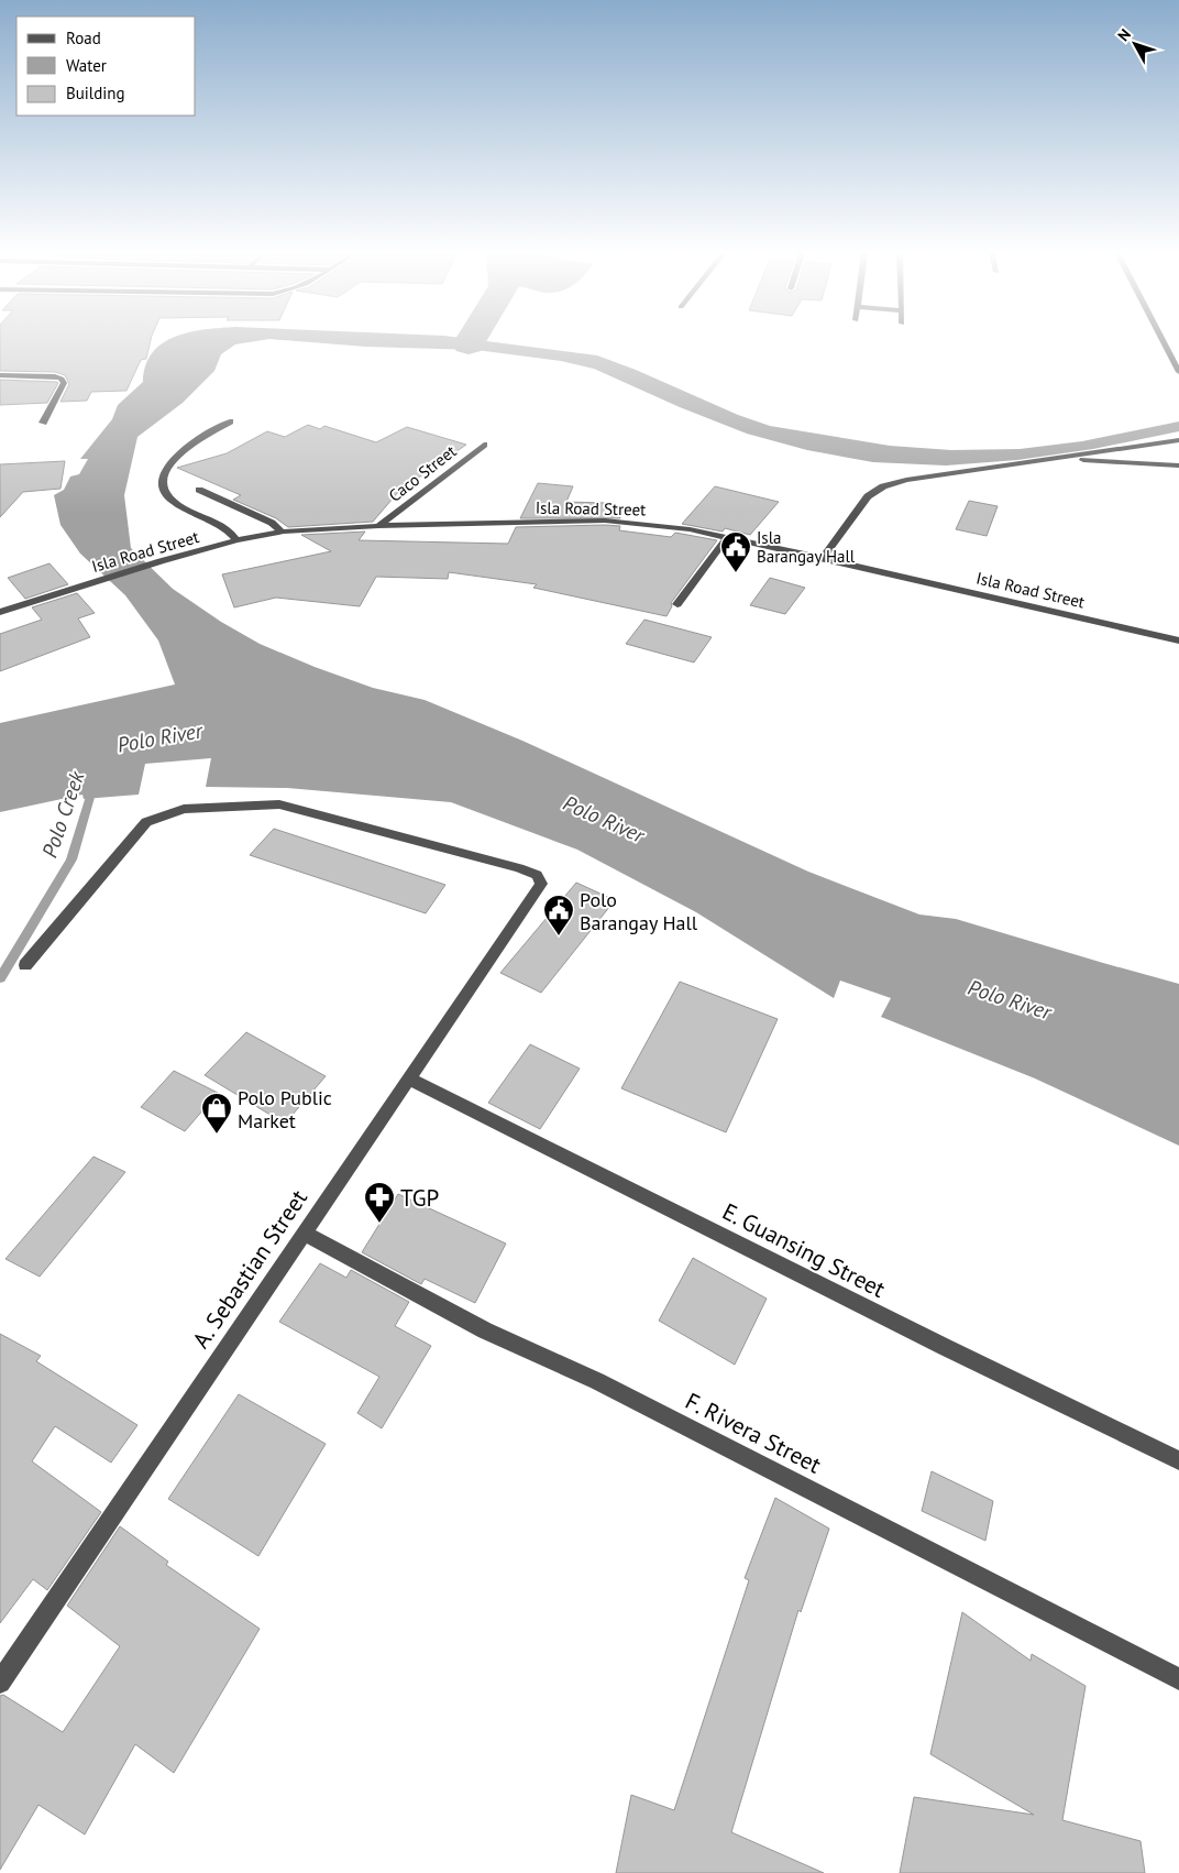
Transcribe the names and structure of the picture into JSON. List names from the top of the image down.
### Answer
{
  "streets": {
    "street": [
      "Caco Street",
      "Isla Road Street",
      "E. Guansing Street",
      "A. Sebastian Street",
      "F. Rivera Street"
    ]
  },
  "crossings": [
    ["Caco Street", "Isla Road Street"],
    ["E. Guansing Street", "A. Sebastian Street"],
    ["A. Sebastian Street", "F. Rivera Street"]
  ],
  "water": ["Polo River", "Polo Creek"],
  "places": {
    "public building": ["Isla Barangay Hall", "Polo Barangay Hall"],
    "shop": ["Polo Public Market"],
    "pharmacy": ["TGP"]
  },
  "legend": ["Road", "Water", "Building"],
  "north": "top left"
}
